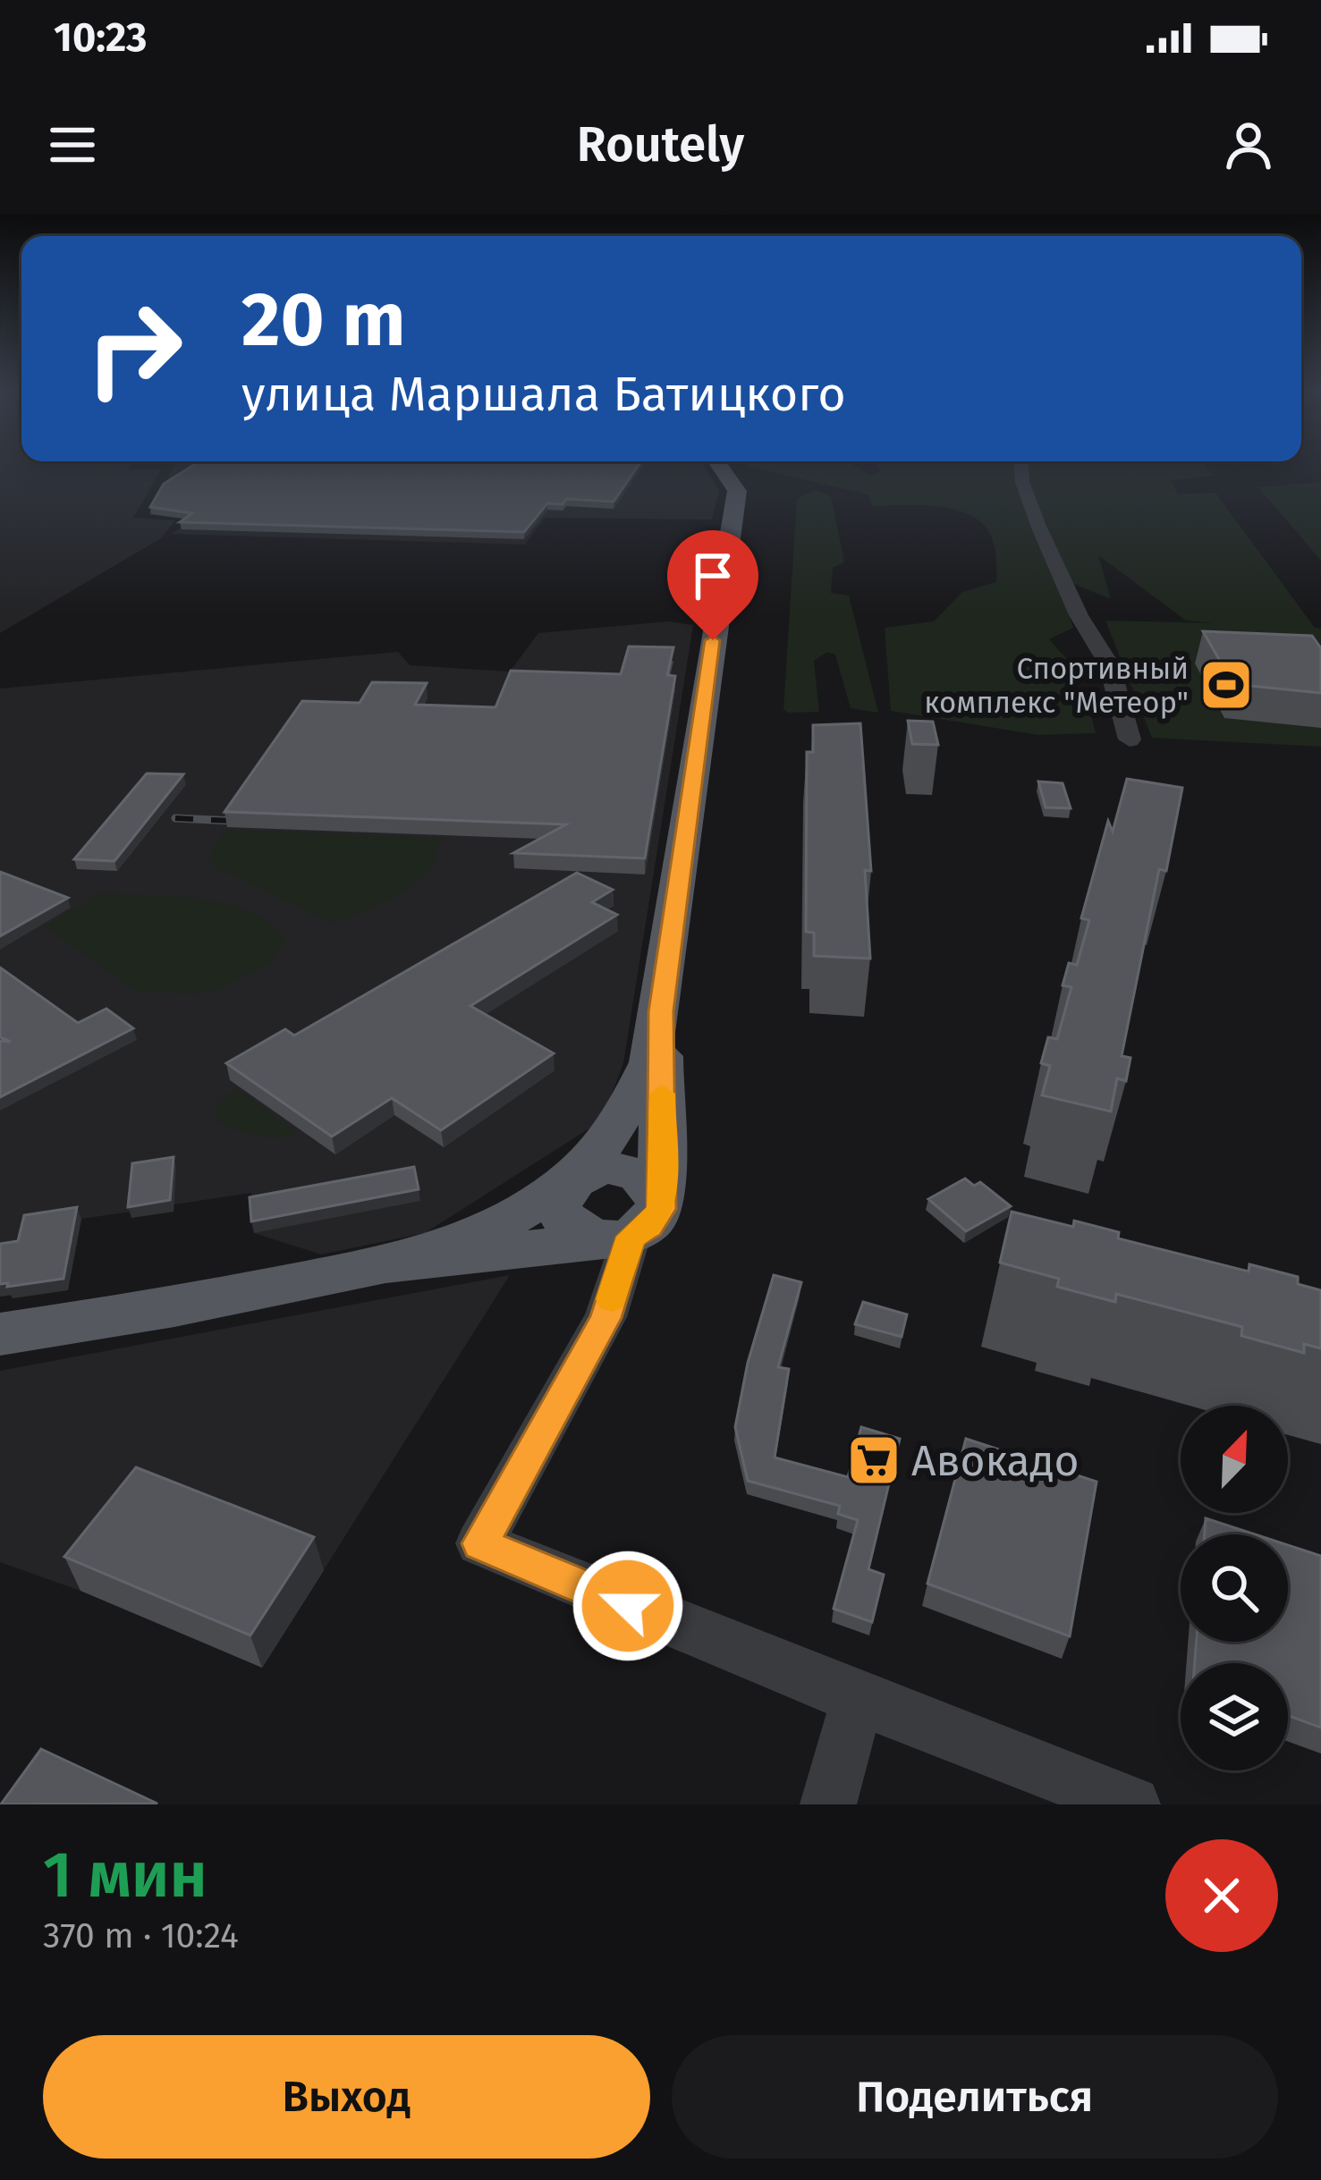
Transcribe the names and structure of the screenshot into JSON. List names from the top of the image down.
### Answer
{
  "places": {
    "sports": ["Спортивный комплекс \"Метеор\""],
    "supermarket": ["Авокадо"]
  },
  "north": "top right",
  "page": {
    "status": "10:23",
    "header": "Routely",
    "turn": ["20 m", "улица Маршала Батицкого"],
    "heading": ["1 мин", "370 m · 10:24"],
    "buttons": ["Выход", "Поделиться"]
  }
}
